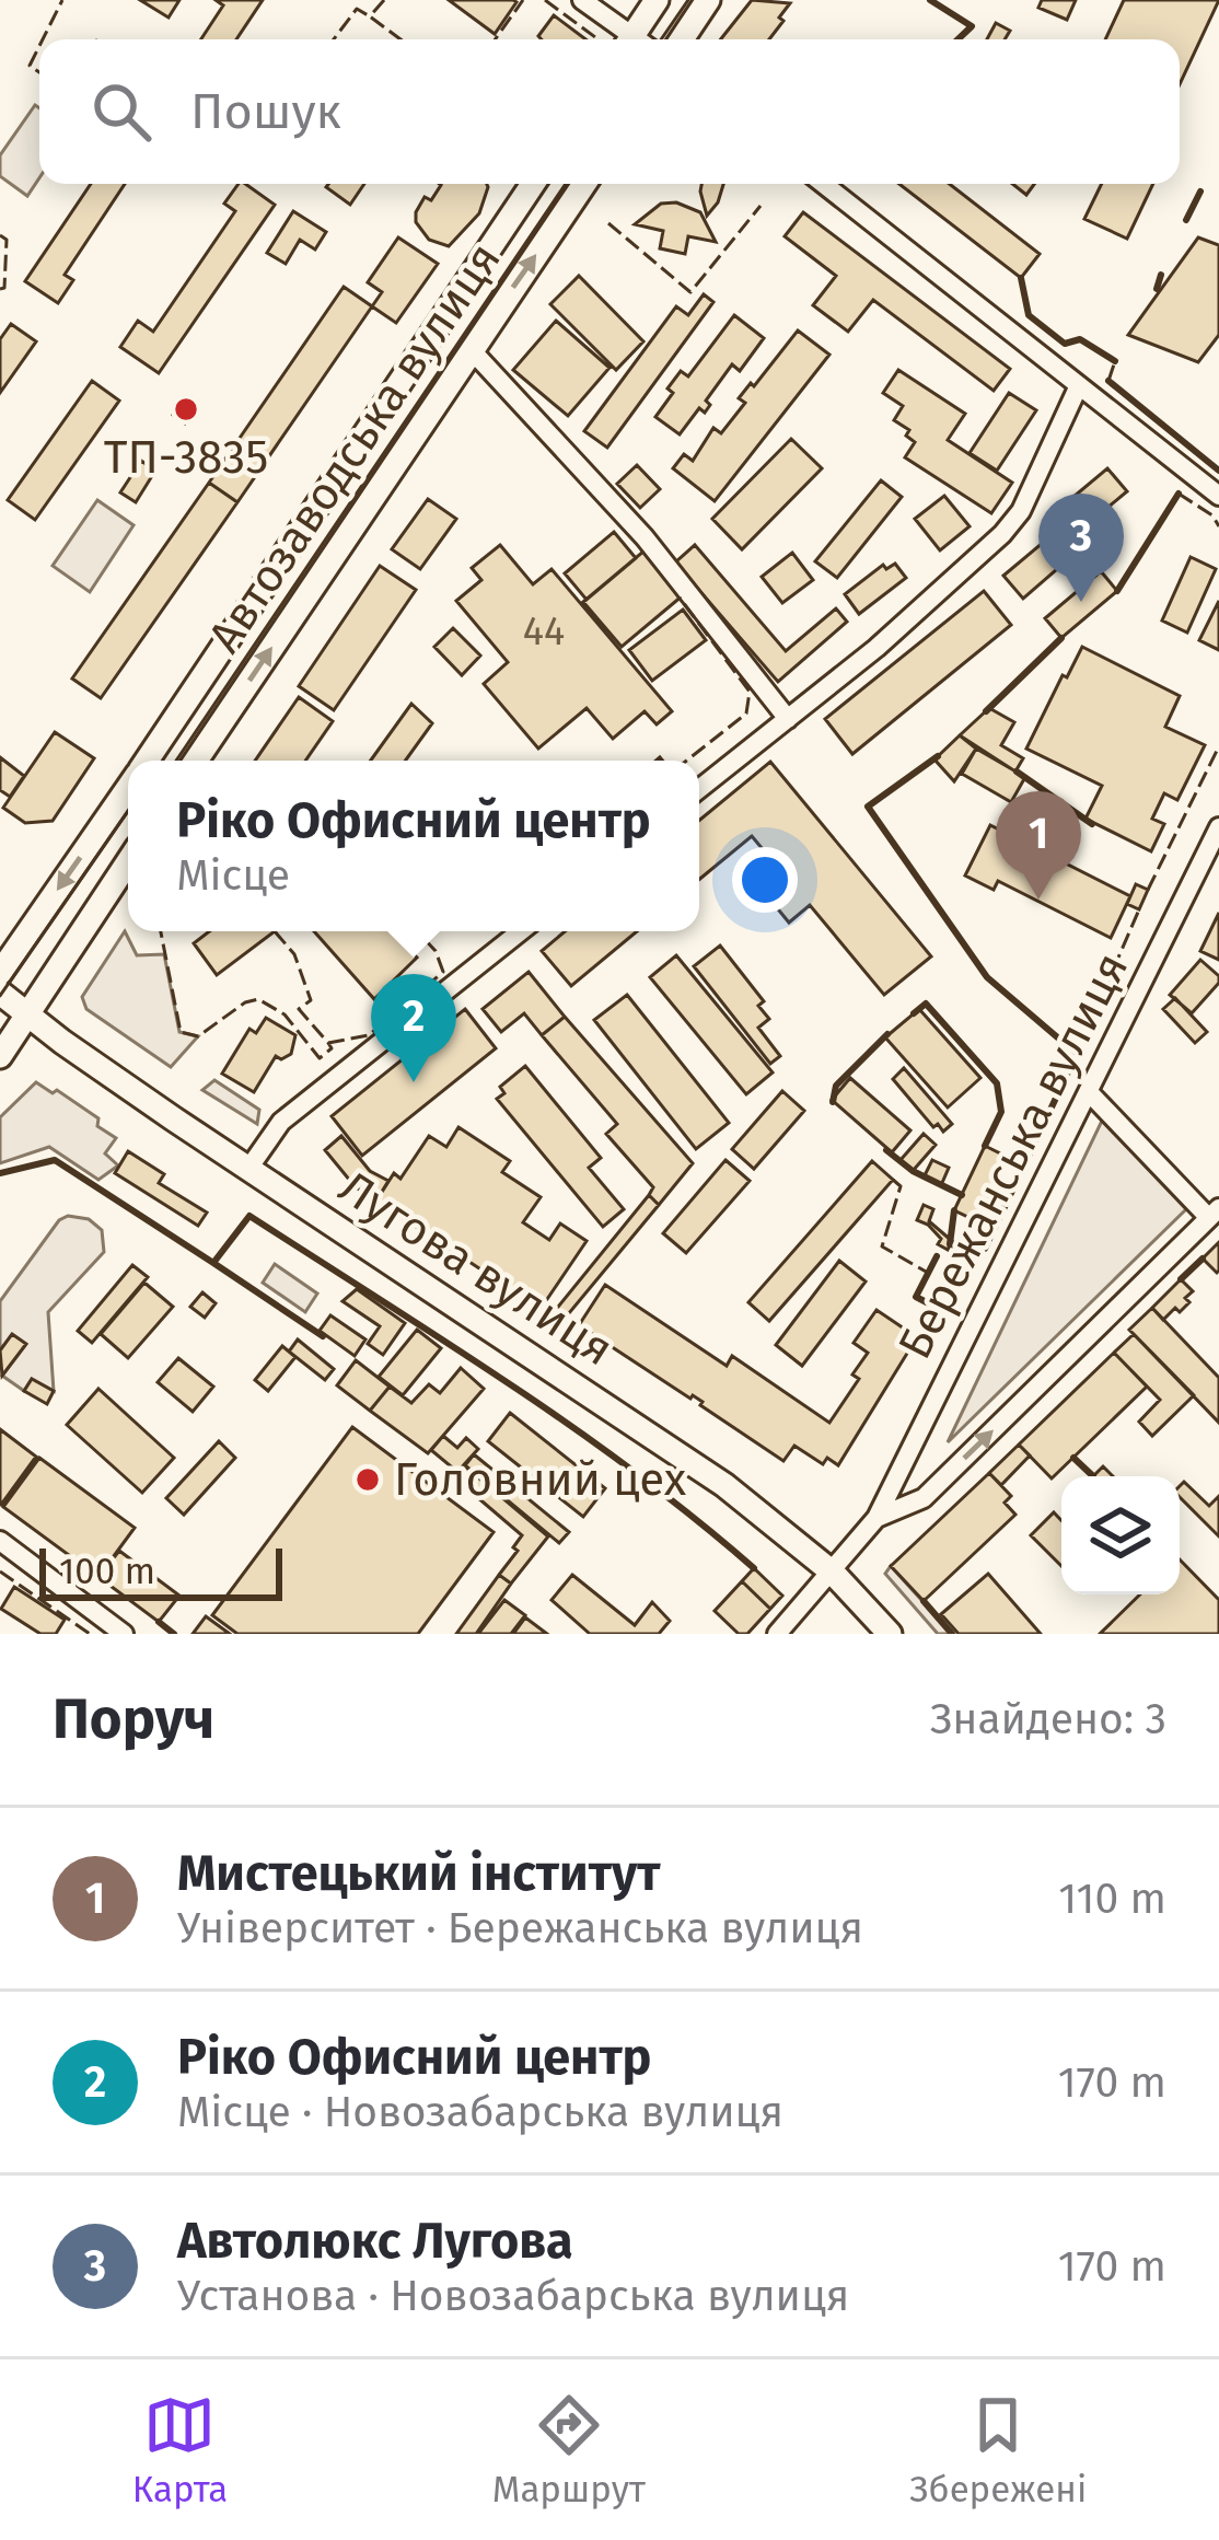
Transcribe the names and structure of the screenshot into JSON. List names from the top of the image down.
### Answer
{
  "streets": {
    "main road": ["Автозаводська вулиця", "Лугова вулиця"],
    "street": ["Бережанська вулиця"]
  },
  "places": ["ТП-3835", "Головний цех"],
  "house_numbers": ["44"],
  "scale_bar": "100 m",
  "page": {
    "search": "Пошук",
    "pins": ["3", "1", "2"],
    "popup": ["Ріко Офисний центр", "Місце"],
    "scale": "100 m",
    "heading": ["Поруч", "Знайдено: 3"],
    "list": [
      {
        "mark": "1",
        "name": "Мистецький інститут",
        "note": "Університет · Бережанська вулиця",
        "value": "110 m"
      },
      {
        "mark": "2",
        "name": "Ріко Офисний центр",
        "note": "Місце · Новозабарська вулиця",
        "value": "170 m"
      },
      {
        "mark": "3",
        "name": "Автолюкс Лугова",
        "note": "Установа · Новозабарська вулиця",
        "value": "170 m"
      }
    ],
    "nav": ["Карта", "Маршрут", "Збережені"]
  }
}
